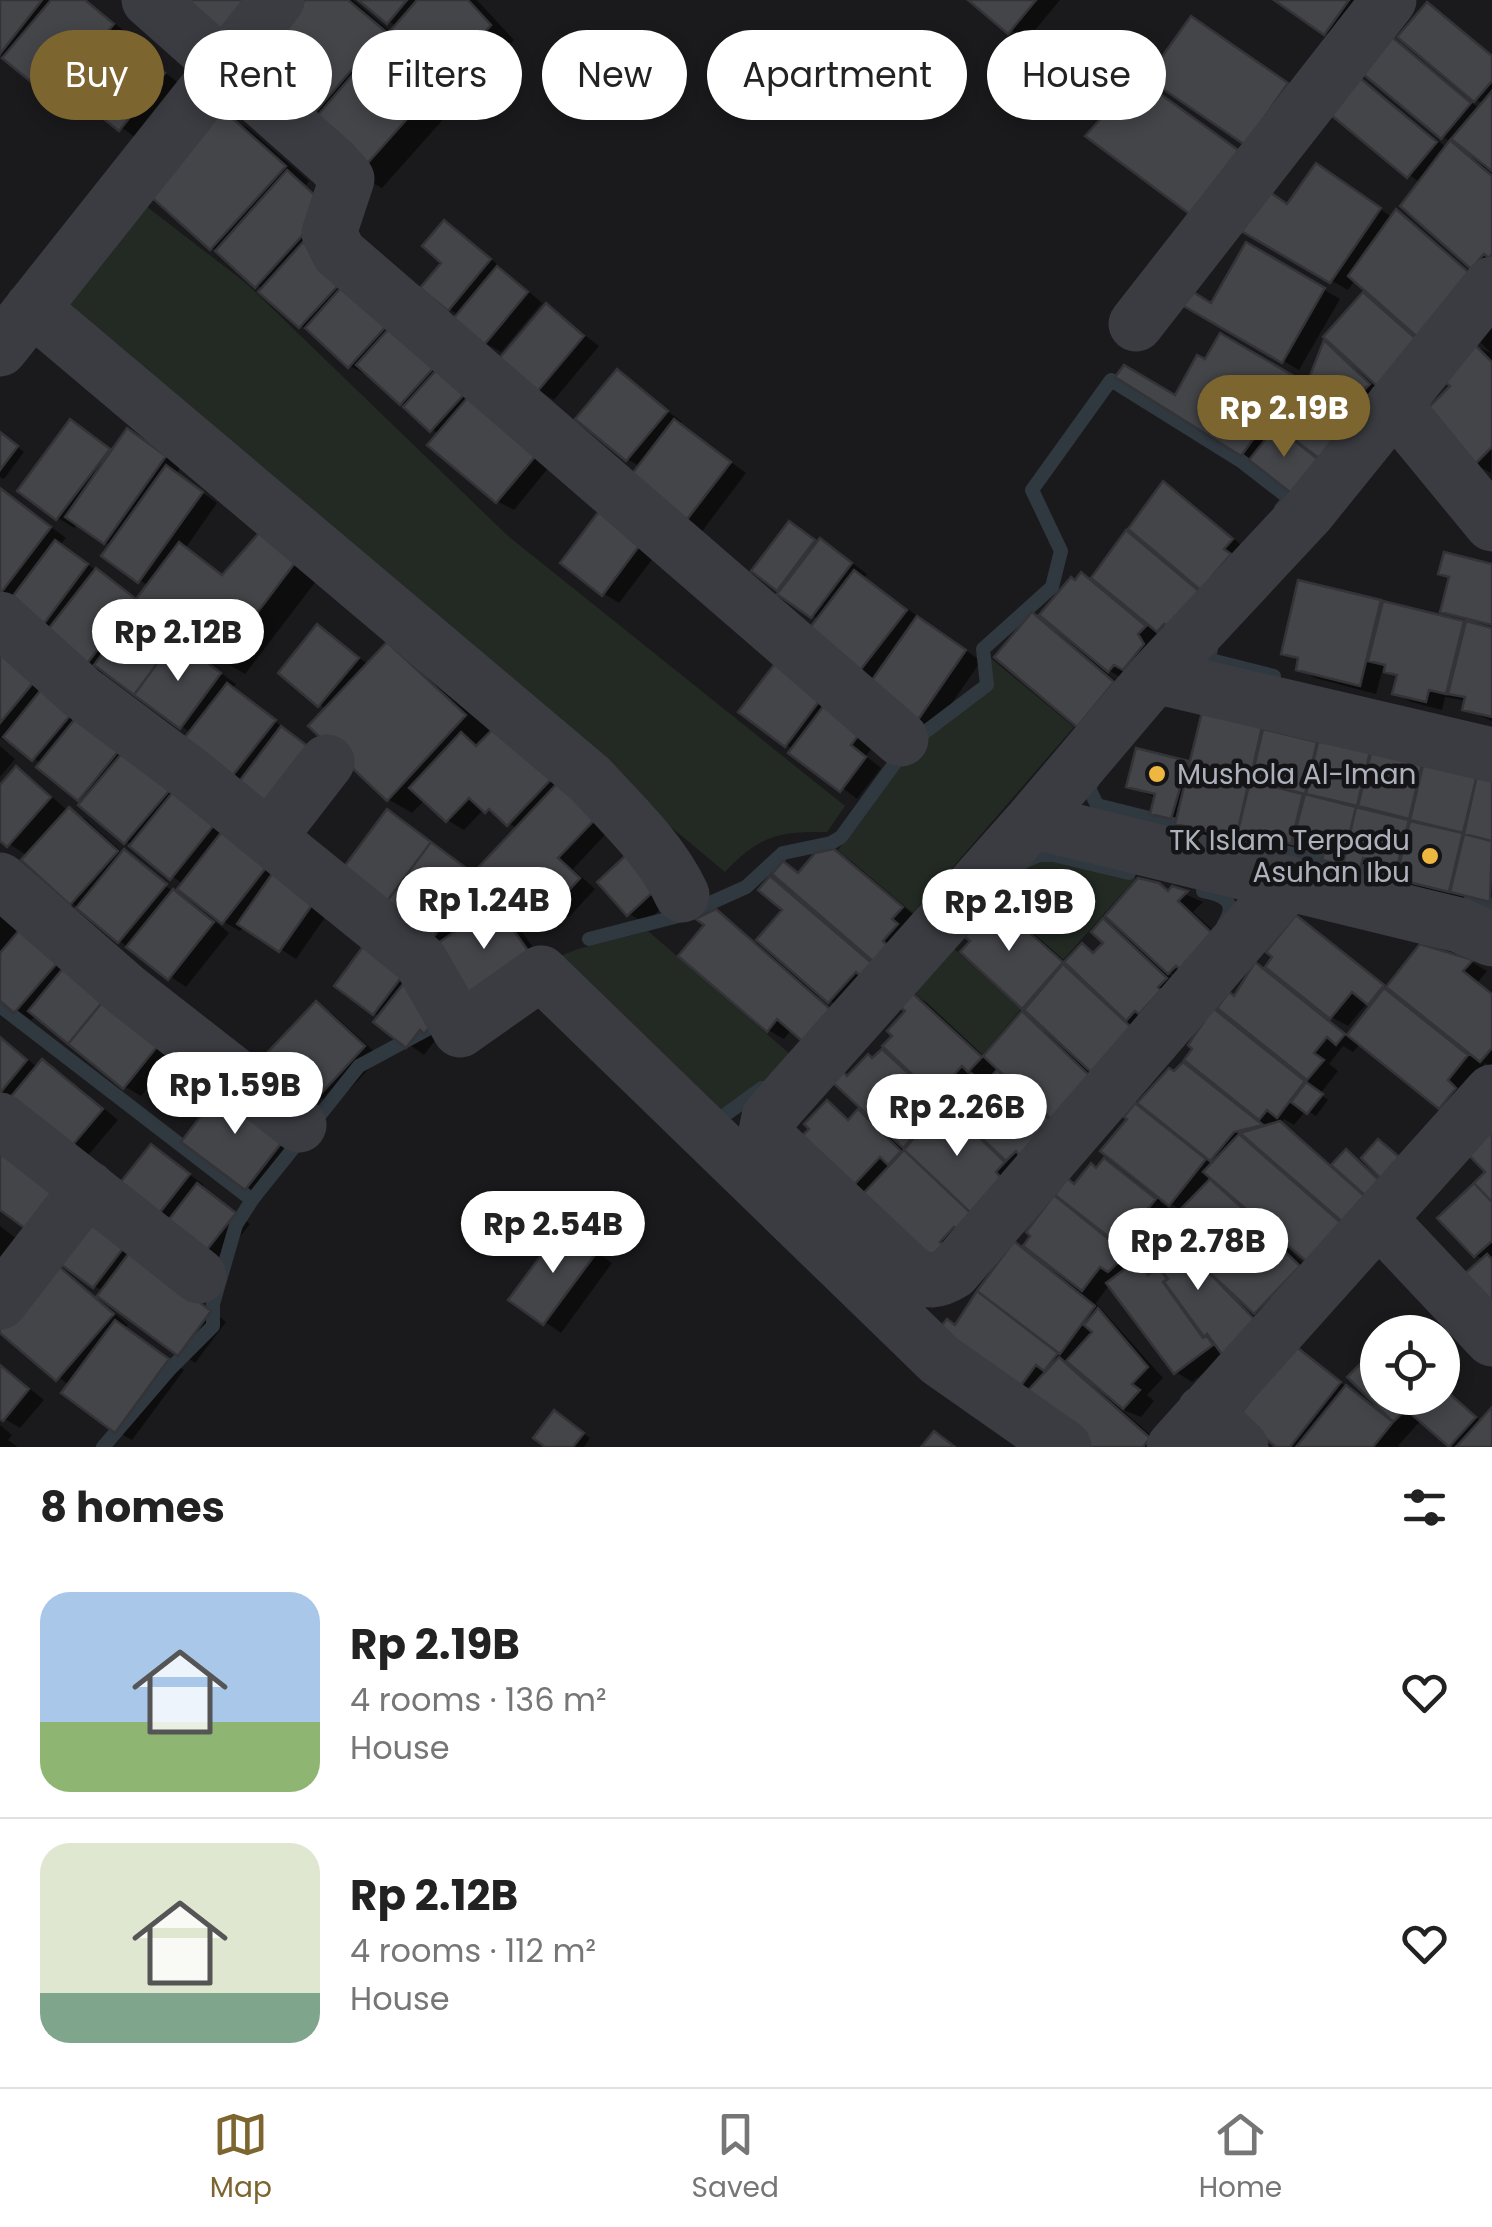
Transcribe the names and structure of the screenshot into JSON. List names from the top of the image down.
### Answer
{
  "places": ["Mushola Al-Iman", "TK Islam Terpadu Asuhan Ibu"],
  "page": {
    "chip": [
      "Buy",
      "Rent",
      "Filters",
      "New",
      "Apartment",
      "House"
    ],
    "price": [
      "Rp 2.19B",
      "Rp 2.12B",
      "Rp 1.24B",
      "Rp 2.19B",
      "Rp 1.59B",
      "Rp 2.26B",
      "Rp 2.54B",
      "Rp 2.78B"
    ],
    "heading": "8 homes",
    "list": [
      {
        "name": "Rp 2.19B",
        "note": "4 rooms · 136 m² · House"
      },
      {
        "name": "Rp 2.12B",
        "note": "4 rooms · 112 m² · House"
      }
    ],
    "tabs": ["Map", "Saved", "Home"]
  }
}
